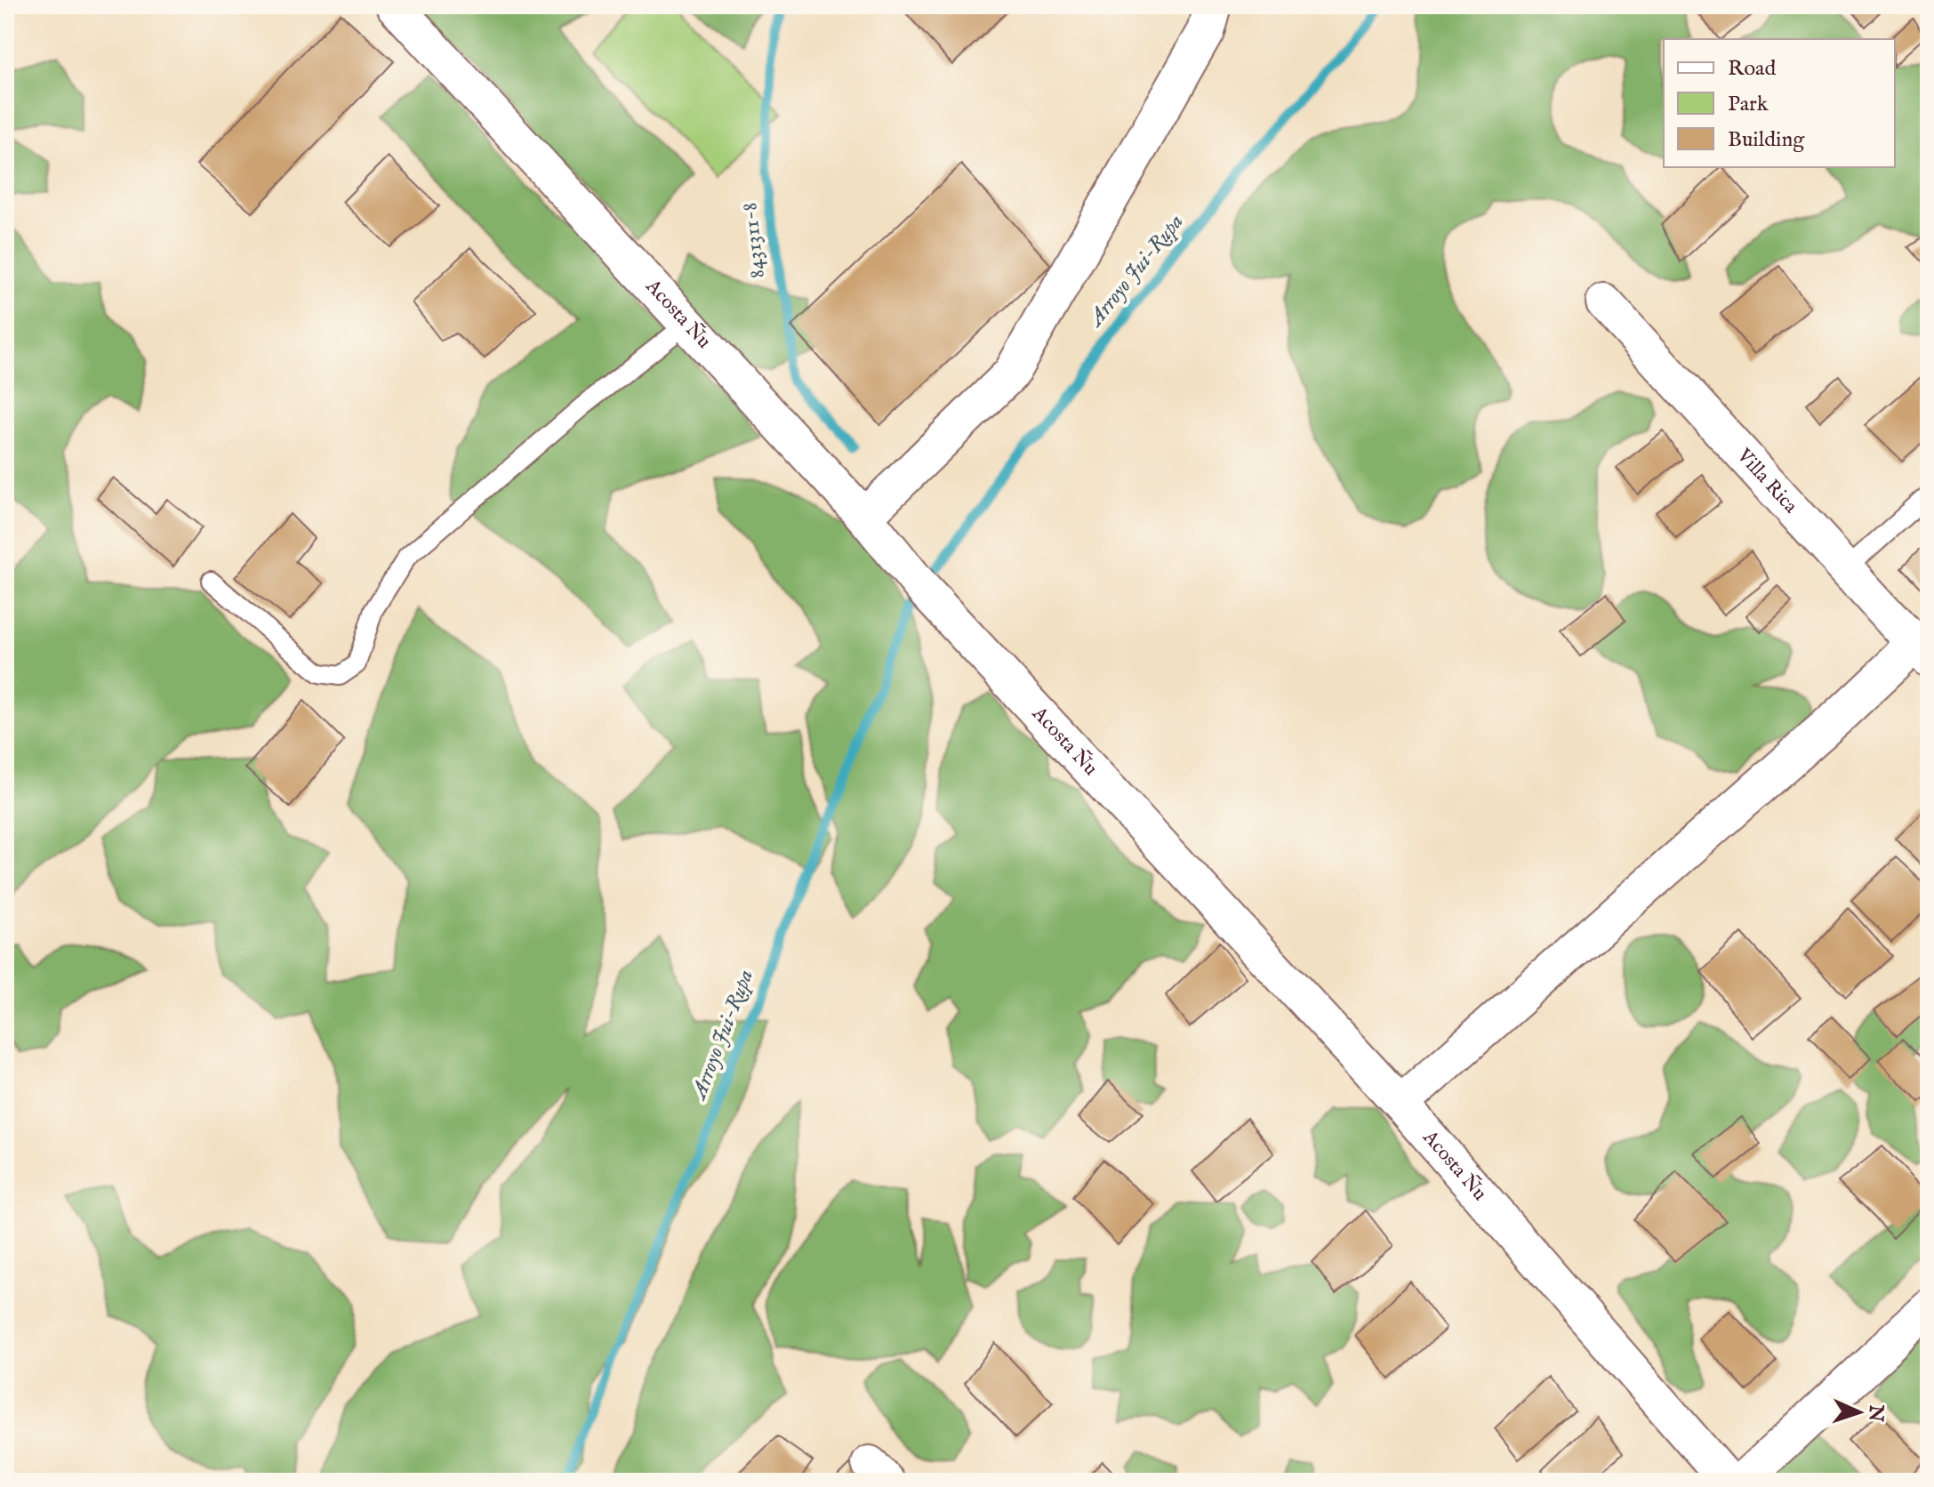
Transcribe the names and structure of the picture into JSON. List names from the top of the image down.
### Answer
{
  "streets": {
    "street": ["Acosta Ñu", "Villa Rica"]
  },
  "water": ["8431311-8", "Arroyo Jui-Rupa"],
  "legend": ["Road", "Park", "Building"],
  "north": "right"
}
